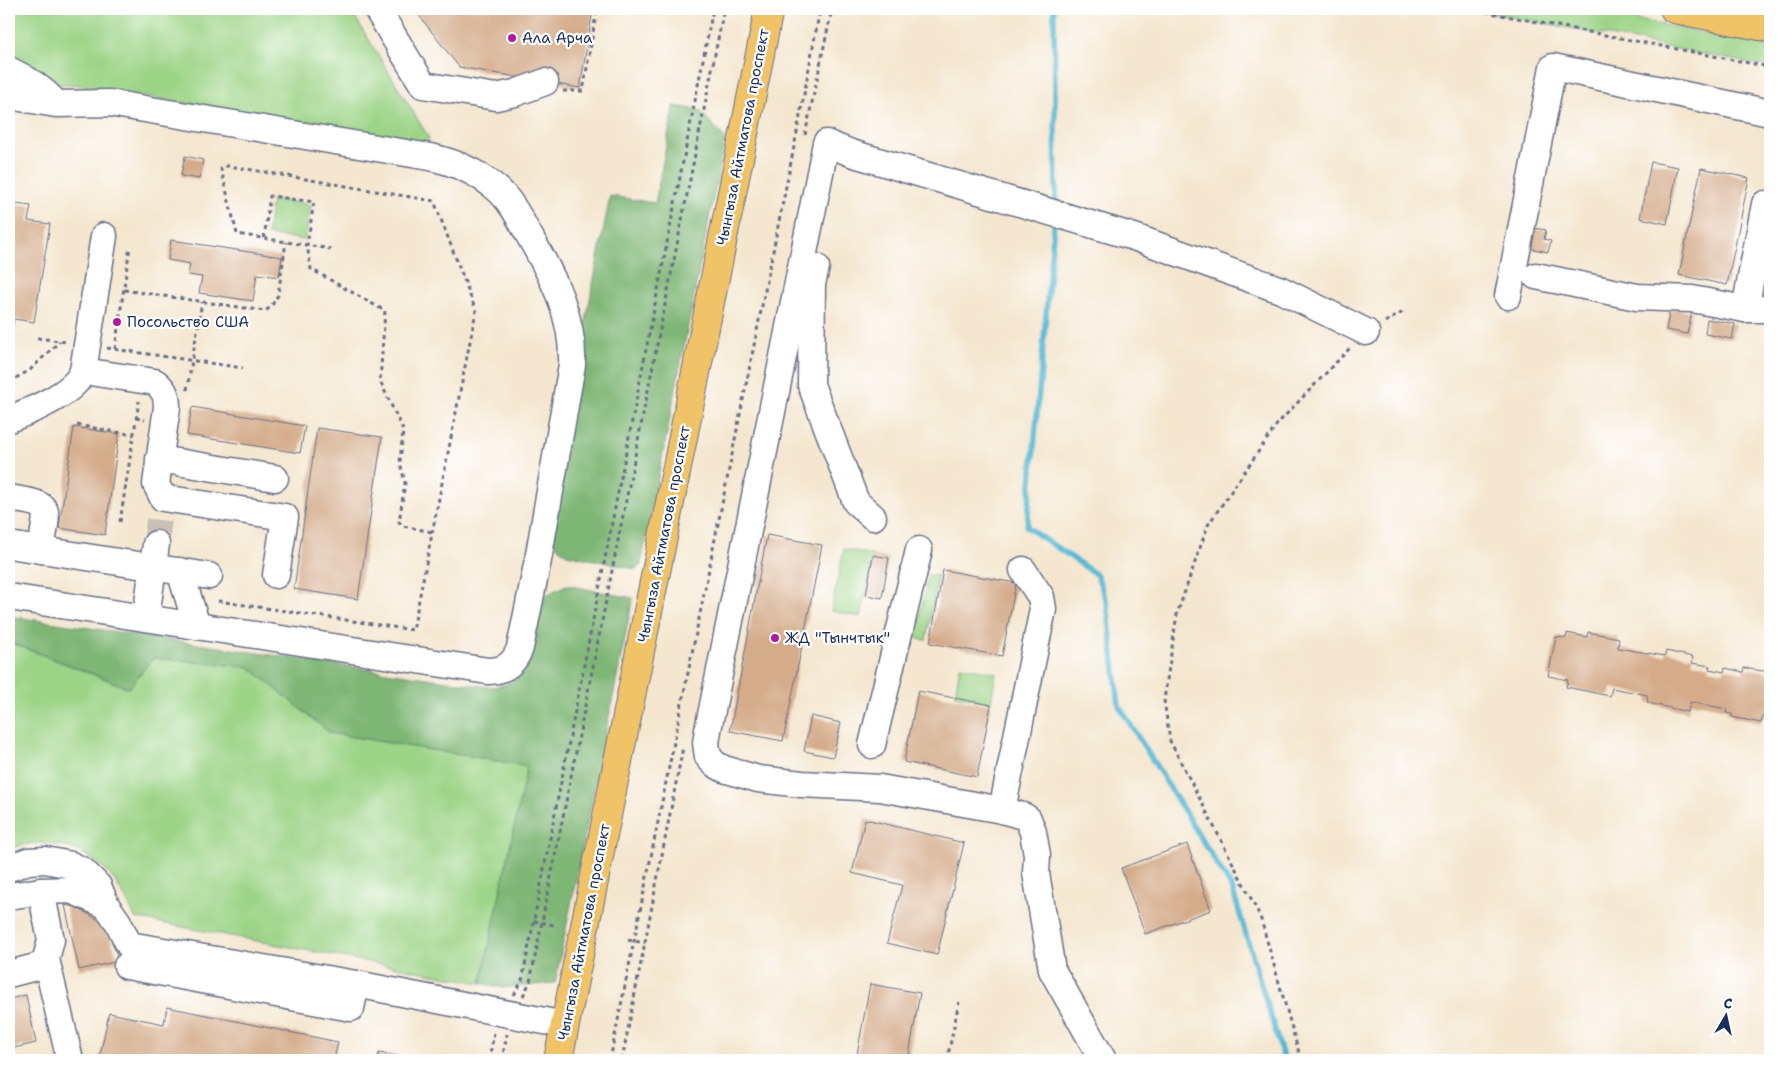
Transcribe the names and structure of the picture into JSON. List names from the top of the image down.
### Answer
{
  "streets": {
    "main road": ["Чынгыза Айтматова проспект"]
  },
  "places": ["Ала Арча", "Посольство США", "ЖД \"Тынчтык\""],
  "north": "top"
}
